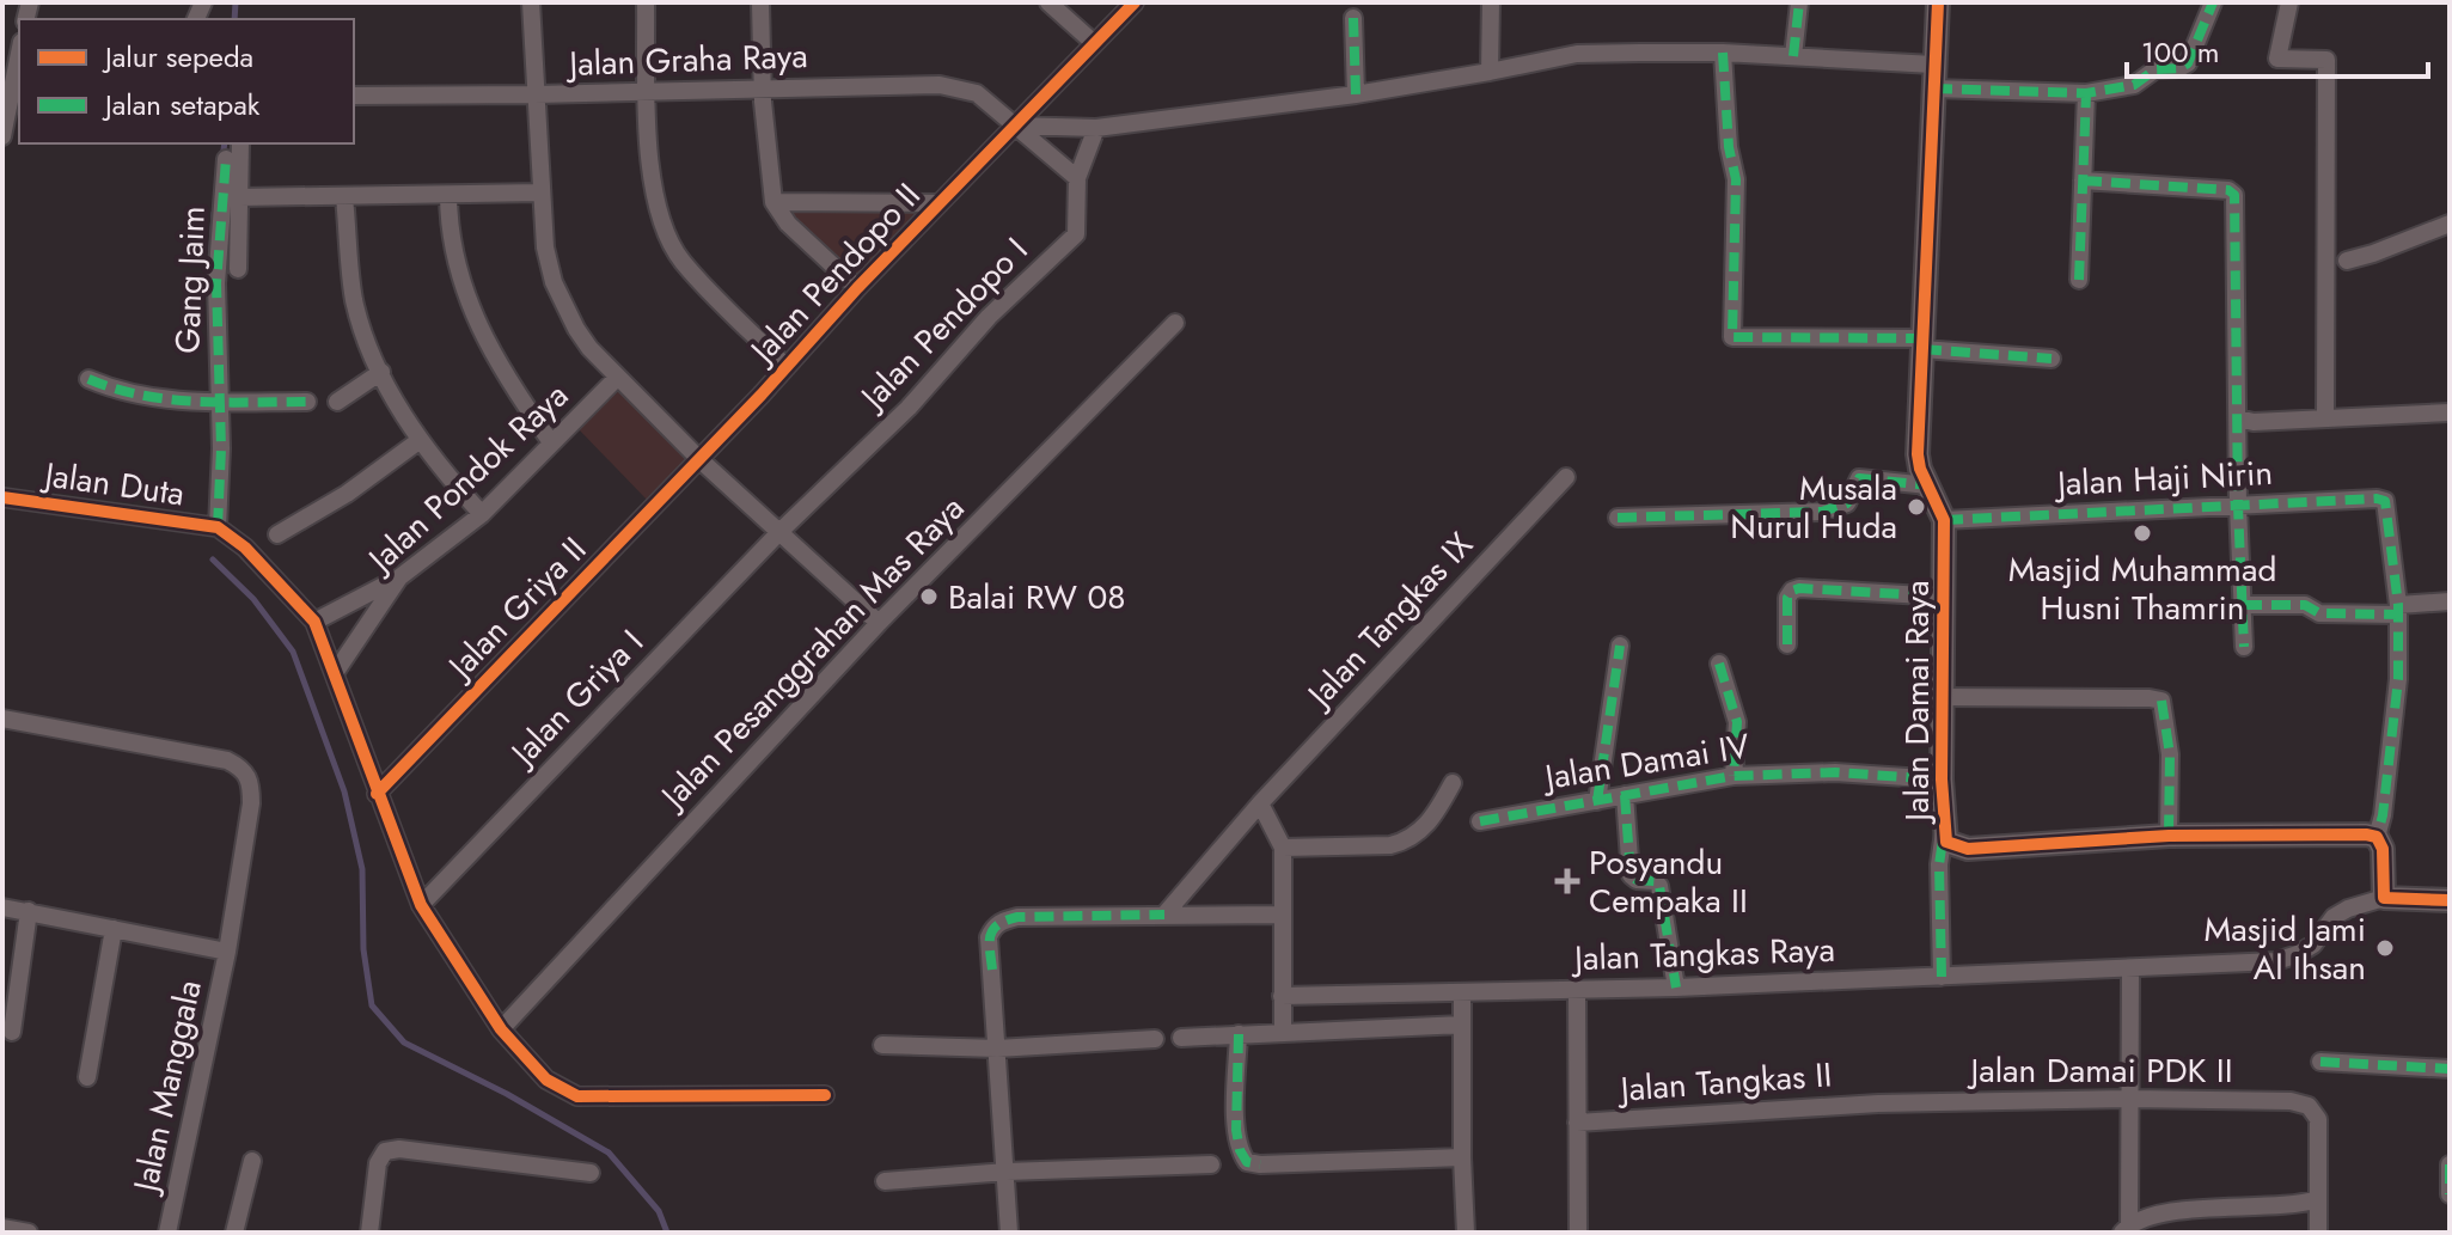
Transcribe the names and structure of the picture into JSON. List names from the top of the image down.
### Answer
{
  "streets": {
    "street": [
      "Jalan Graha Raya",
      "Jalan Pendopo II",
      "Gang Jaim",
      "Jalan Pendopo I",
      "Jalan Pondok Raya",
      "Jalan Haji Nirin",
      "Jalan Duta",
      "Jalan Griya II",
      "Jalan Tangkas IX",
      "Jalan Pesanggrahan Mas Raya",
      "Jalan Griya I",
      "Jalan Damai Raya",
      "Jalan Damai IV",
      "Jalan Tangkas Raya",
      "Jalan Damai PDK II",
      "Jalan Tangkas II",
      "Jalan Manggala"
    ]
  },
  "crossings": [
    ["Jalan Graha Raya", "Jalan Pendopo II"],
    ["Jalan Graha Raya", "Jalan Pendopo I"],
    ["Jalan Pendopo II", "Jalan Griya II"],
    ["Gang Jaim", "Jalan Duta"],
    ["Jalan Pendopo I", "Jalan Griya I"],
    ["Jalan Haji Nirin", "Jalan Damai Raya"],
    ["Jalan Damai Raya", "Jalan Damai IV"],
    ["Jalan Damai PDK II", "Jalan Tangkas II"]
  ],
  "places": {
    "other": [
      "Musala Nurul Huda",
      "Masjid Muhammad Husni Thamrin",
      "Balai RW 08",
      "Masjid Jami Al Ihsan"
    ],
    "health": ["Posyandu Cempaka II"]
  },
  "legend": ["Jalur sepeda", "Jalan setapak"],
  "scale_bar": "100 m"
}
